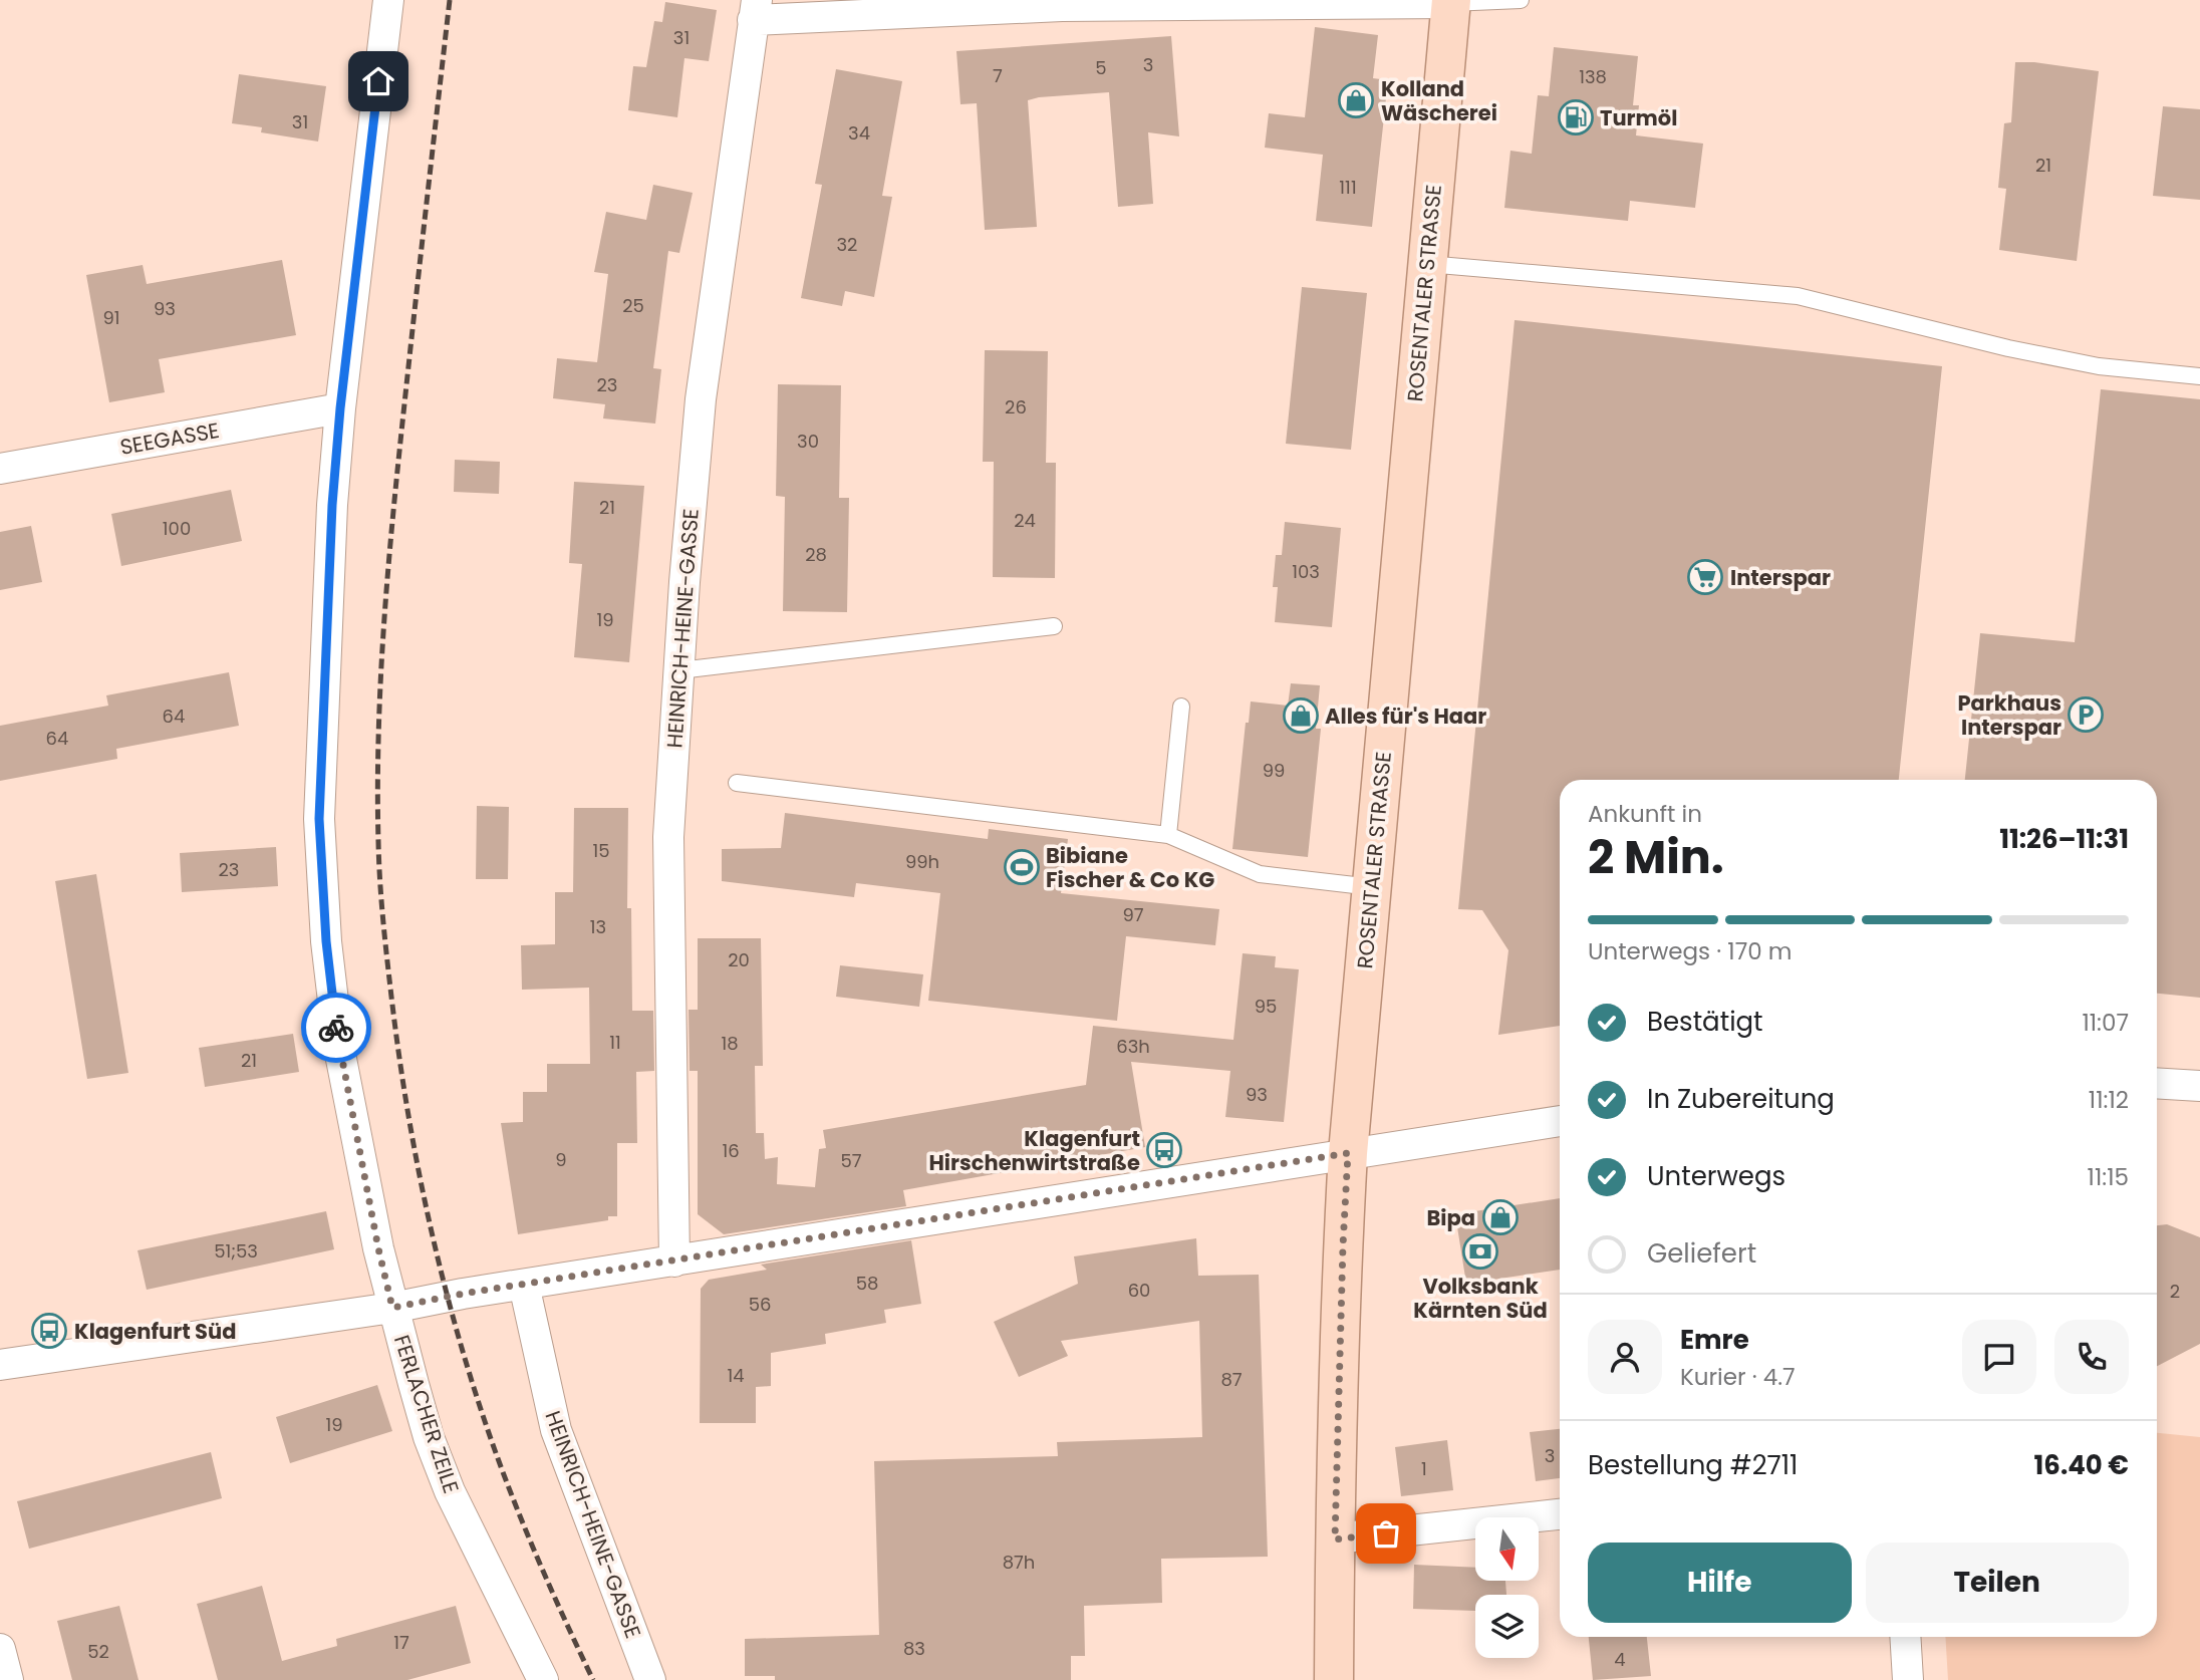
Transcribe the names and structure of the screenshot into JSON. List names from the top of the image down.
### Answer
{
  "streets": {
    "main road": ["ROSENTALER STRASSE"],
    "street": ["SEEGASSE", "HEINRICH-HEINE-GASSE", "FERLACHER ZEILE"]
  },
  "crossings": [
    ["SEEGASSE", "FERLACHER ZEILE"]
  ],
  "places": {
    "shop": ["Kolland Wäscherei", "Alles für's Haar", "Bipa"],
    "fuel station": ["Turmöl"],
    "supermarket": ["Interspar"],
    "parking": ["Parkhaus Interspar"],
    "sports": ["Bibiane Fischer & Co KG"],
    "bus stop": ["Klagenfurt Hirschenwirtstraße", "Klagenfurt Süd"],
    "bank": ["Volksbank Kärnten Süd"]
  },
  "house_numbers": [
    "31",
    "3",
    "5",
    "7",
    "138",
    "31",
    "34",
    "21",
    "111",
    "32",
    "25",
    "93",
    "91",
    "23",
    "26",
    "30",
    "21",
    "24",
    "100",
    "28",
    "103",
    "19",
    "64",
    "64",
    "99",
    "15",
    "99h",
    "23",
    "97",
    "13",
    "20",
    "95",
    "11",
    "18",
    "63h",
    "21",
    "93",
    "16",
    "9",
    "57",
    "51;53",
    "58",
    "60",
    "2",
    "56",
    "14",
    "87",
    "19",
    "3",
    "1",
    "87h",
    "17",
    "83",
    "52",
    "4"
  ],
  "north": "bottom",
  "page": {
    "heading": ["2 Min.", "Ankunft in", "11:26–11:31"],
    "panel": [
      "Emre",
      "Kurier · 4.7",
      "Bestellung #2711",
      "16.40 €"
    ],
    "bar": "Unterwegs · 170 m",
    "list": [
      ["Bestätigt", "11:07"],
      ["In Zubereitung", "11:12"],
      ["Unterwegs", "11:15"],
      "Geliefert"
    ],
    "buttons": ["Hilfe", "Teilen"]
  }
}
